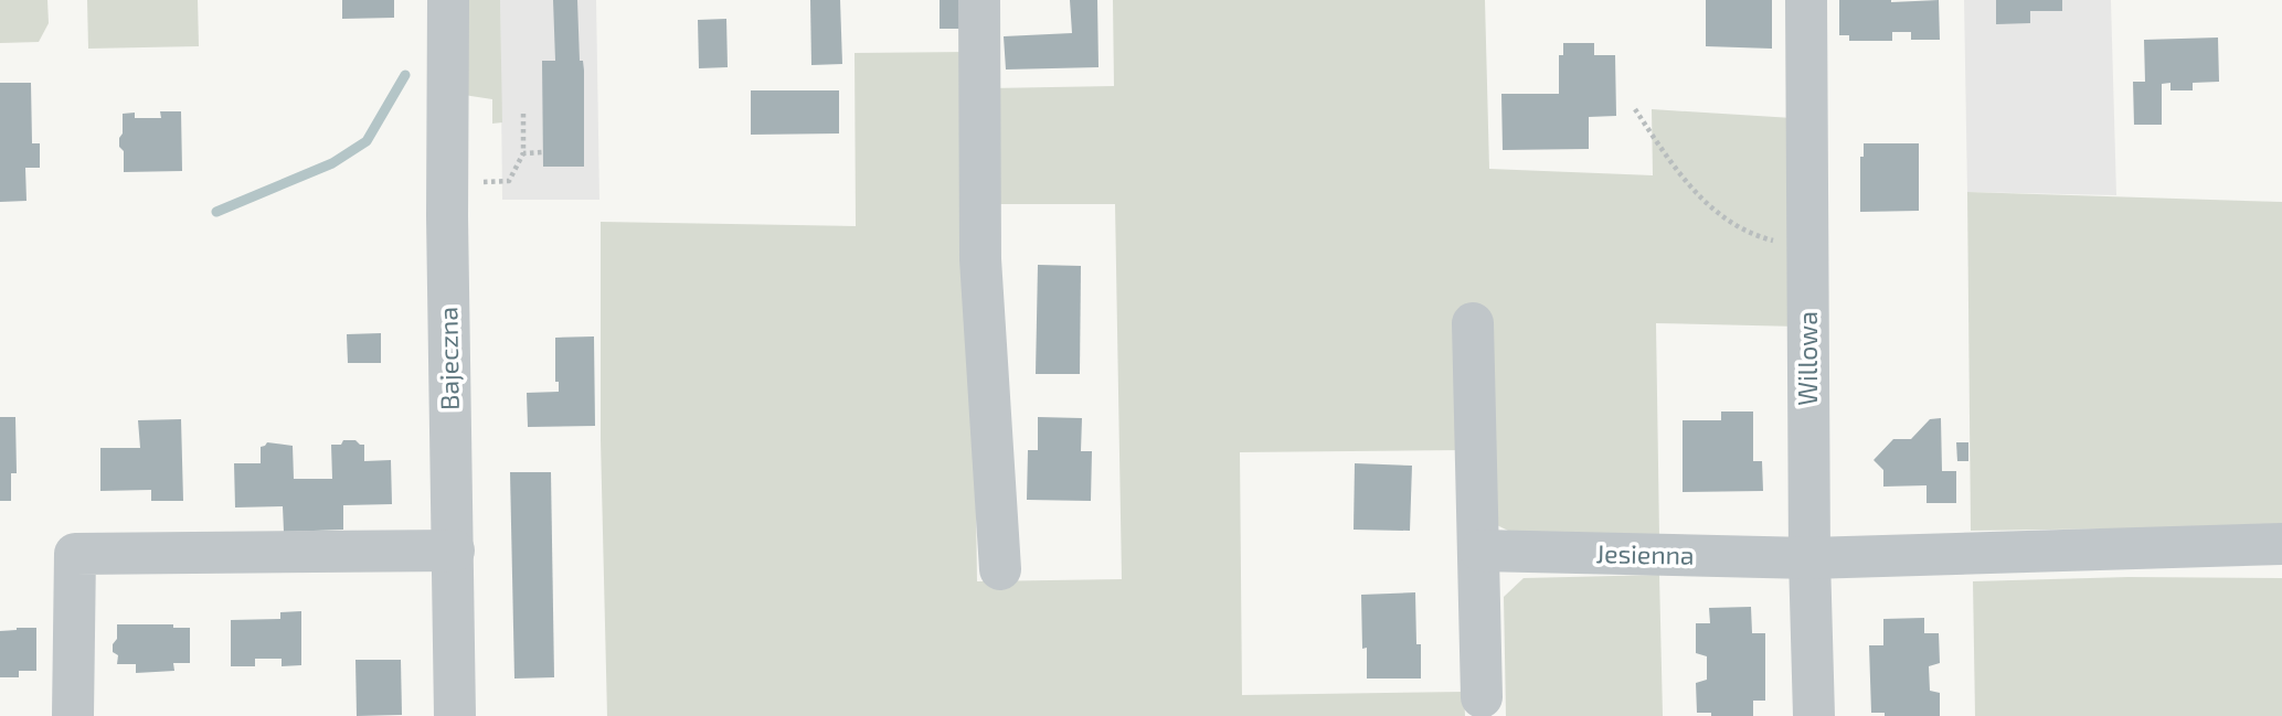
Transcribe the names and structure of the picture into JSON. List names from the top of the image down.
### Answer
{
  "streets": {
    "street": ["Bajeczna", "Willowa", "Jesienna"]
  },
  "crossings": [
    ["Willowa", "Jesienna"]
  ]
}
